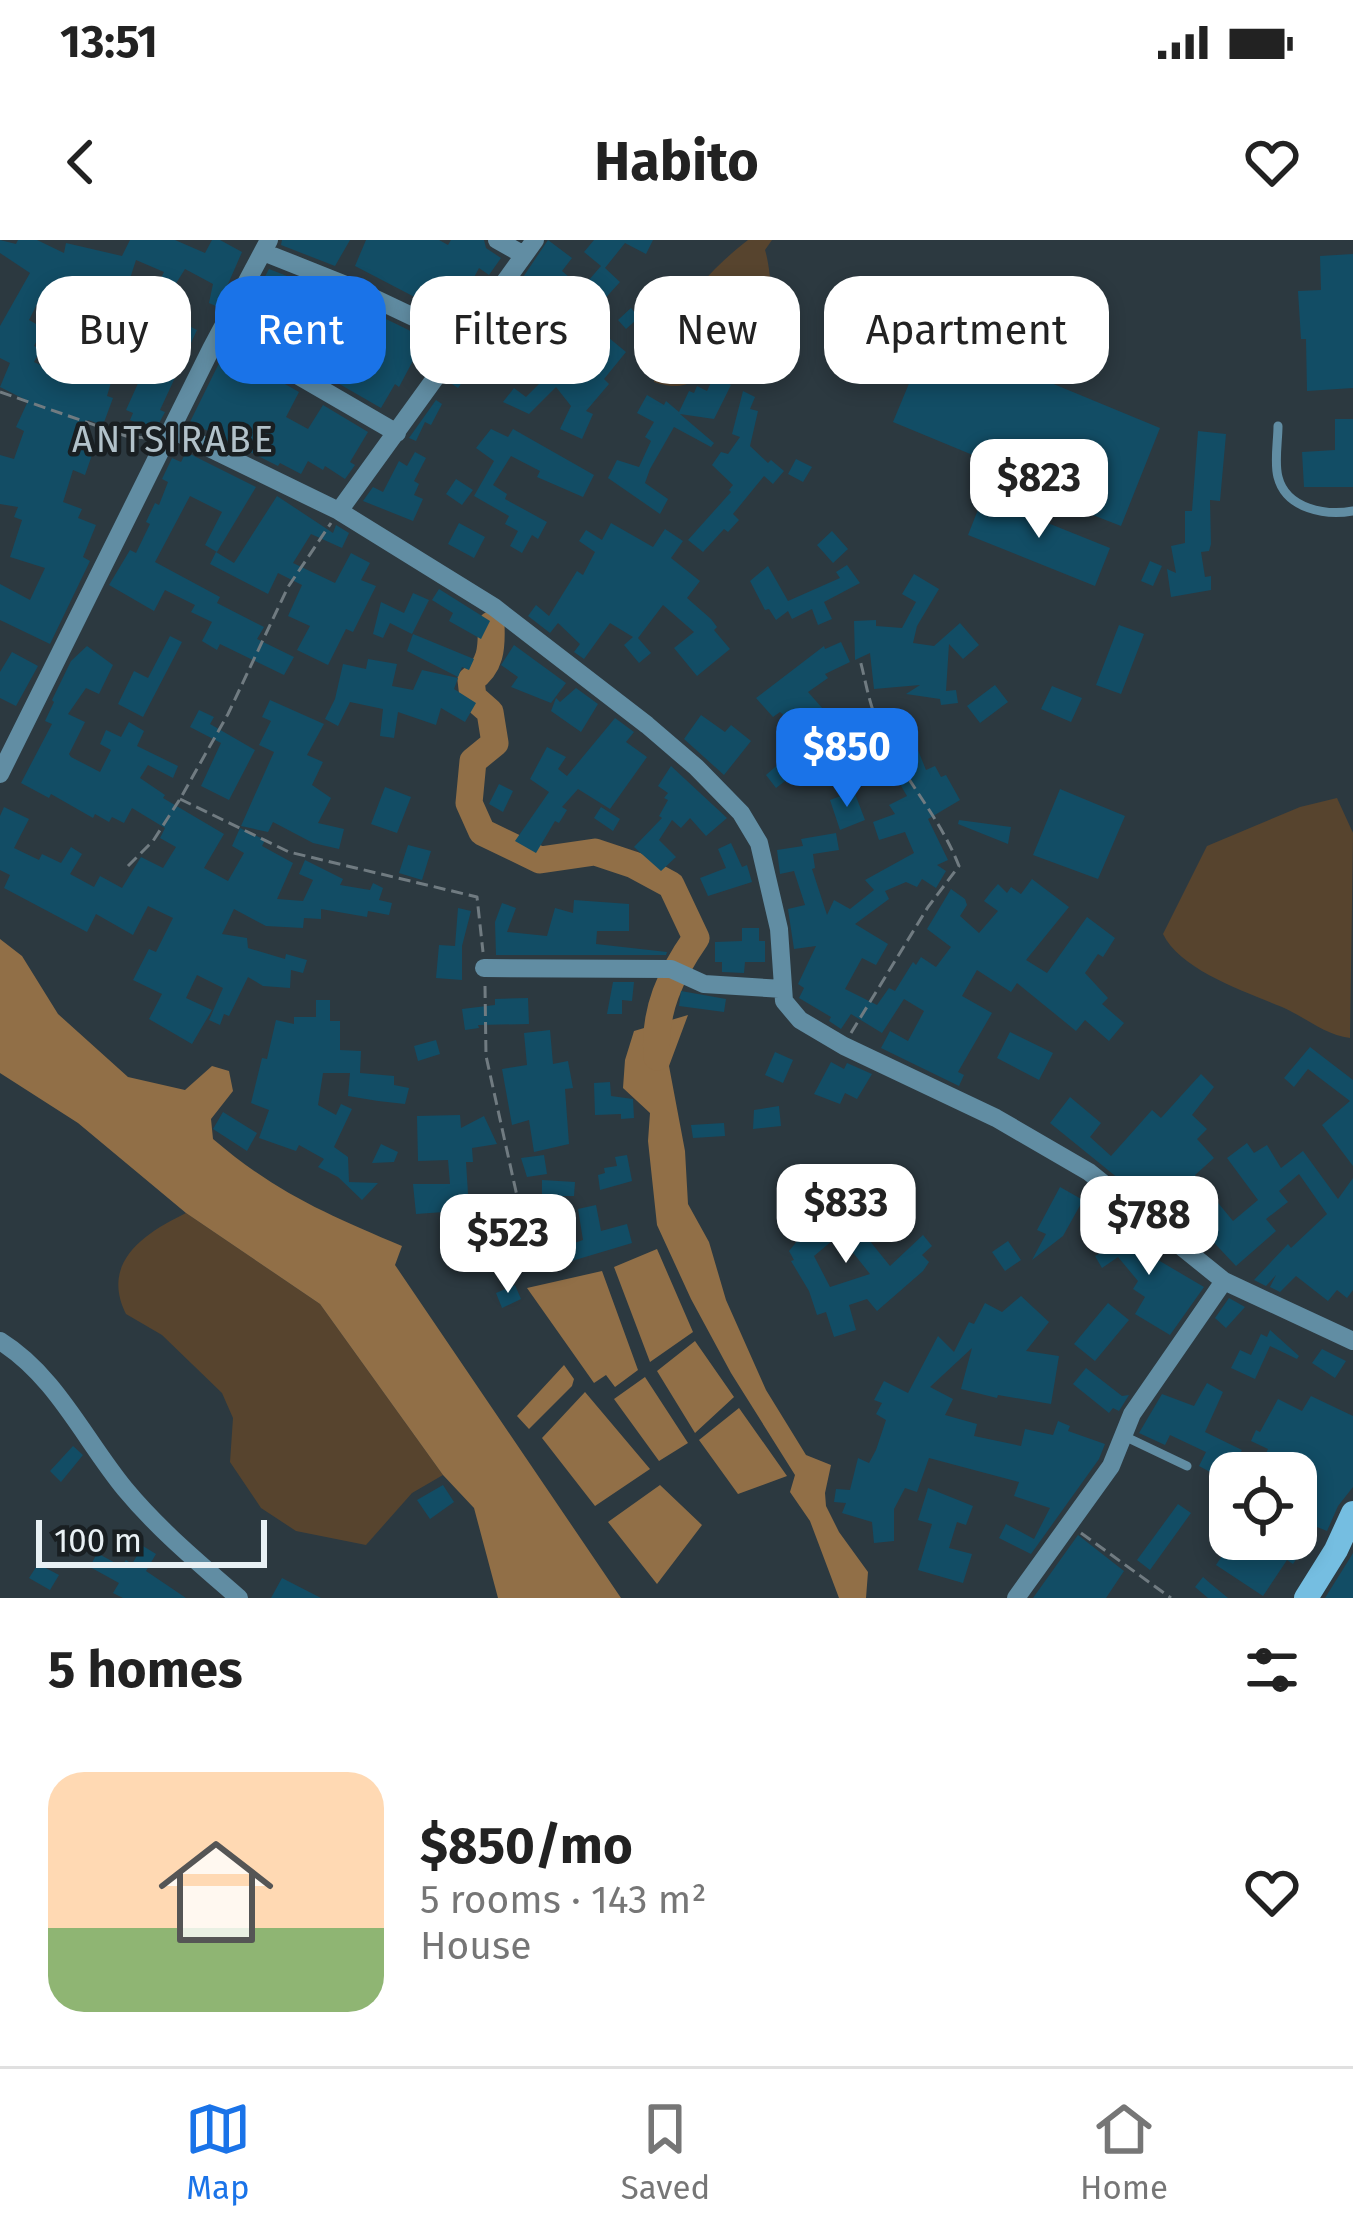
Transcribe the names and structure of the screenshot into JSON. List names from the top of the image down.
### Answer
{
  "districts": ["ANTSIRABE"],
  "scale_bar": "100 m",
  "page": {
    "status": "13:51",
    "header": "Habito",
    "chip": [
      "Buy",
      "Rent",
      "Filters",
      "New",
      "Apartment"
    ],
    "price": [
      "$823",
      "$850",
      "$833",
      "$788",
      "$523"
    ],
    "scale": "100 m",
    "heading": "5 homes",
    "list": [
      {
        "name": "$850/mo",
        "note": "5 rooms · 143 m² · House"
      }
    ],
    "tabs": ["Map", "Saved", "Home"]
  }
}
